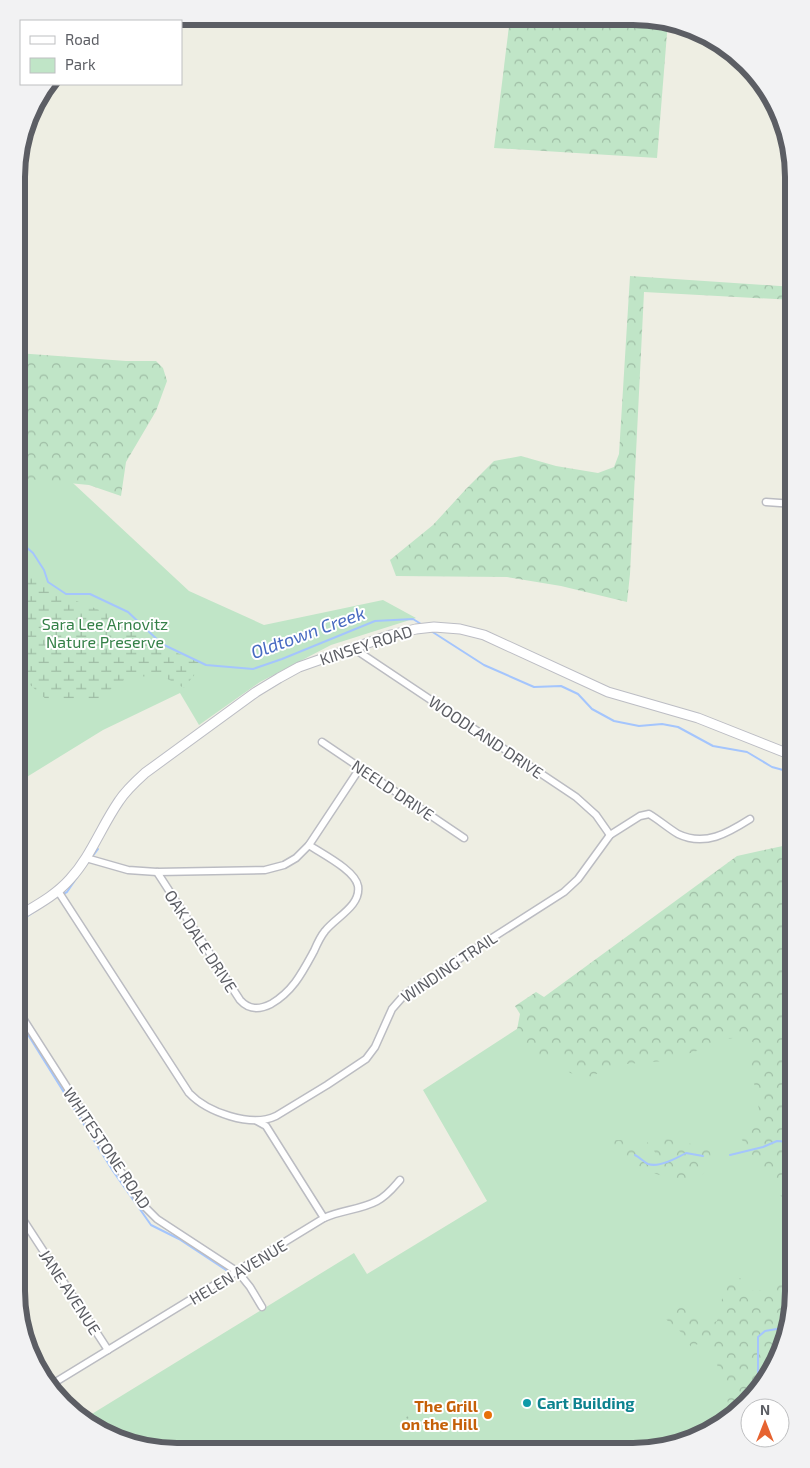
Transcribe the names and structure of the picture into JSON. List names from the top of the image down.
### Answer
{
  "streets": {
    "street": [
      "KINSEY ROAD",
      "WOODLAND DRIVE",
      "NEELD DRIVE",
      "OAK DALE DRIVE",
      "WINDING TRAIL",
      "WHITESTONE ROAD",
      "HELEN AVENUE",
      "JANE AVENUE"
    ]
  },
  "crossings": [
    ["KINSEY ROAD", "WOODLAND DRIVE"],
    ["WOODLAND DRIVE", "WINDING TRAIL"],
    ["WHITESTONE ROAD", "HELEN AVENUE"],
    ["HELEN AVENUE", "JANE AVENUE"]
  ],
  "water": ["Oldtown Creek"],
  "parks": ["Sara Lee Arnovitz Nature Preserve"],
  "places": ["Cart Building", "The Grill on the Hill"],
  "legend": ["Road", "Park"],
  "north": "top"
}
